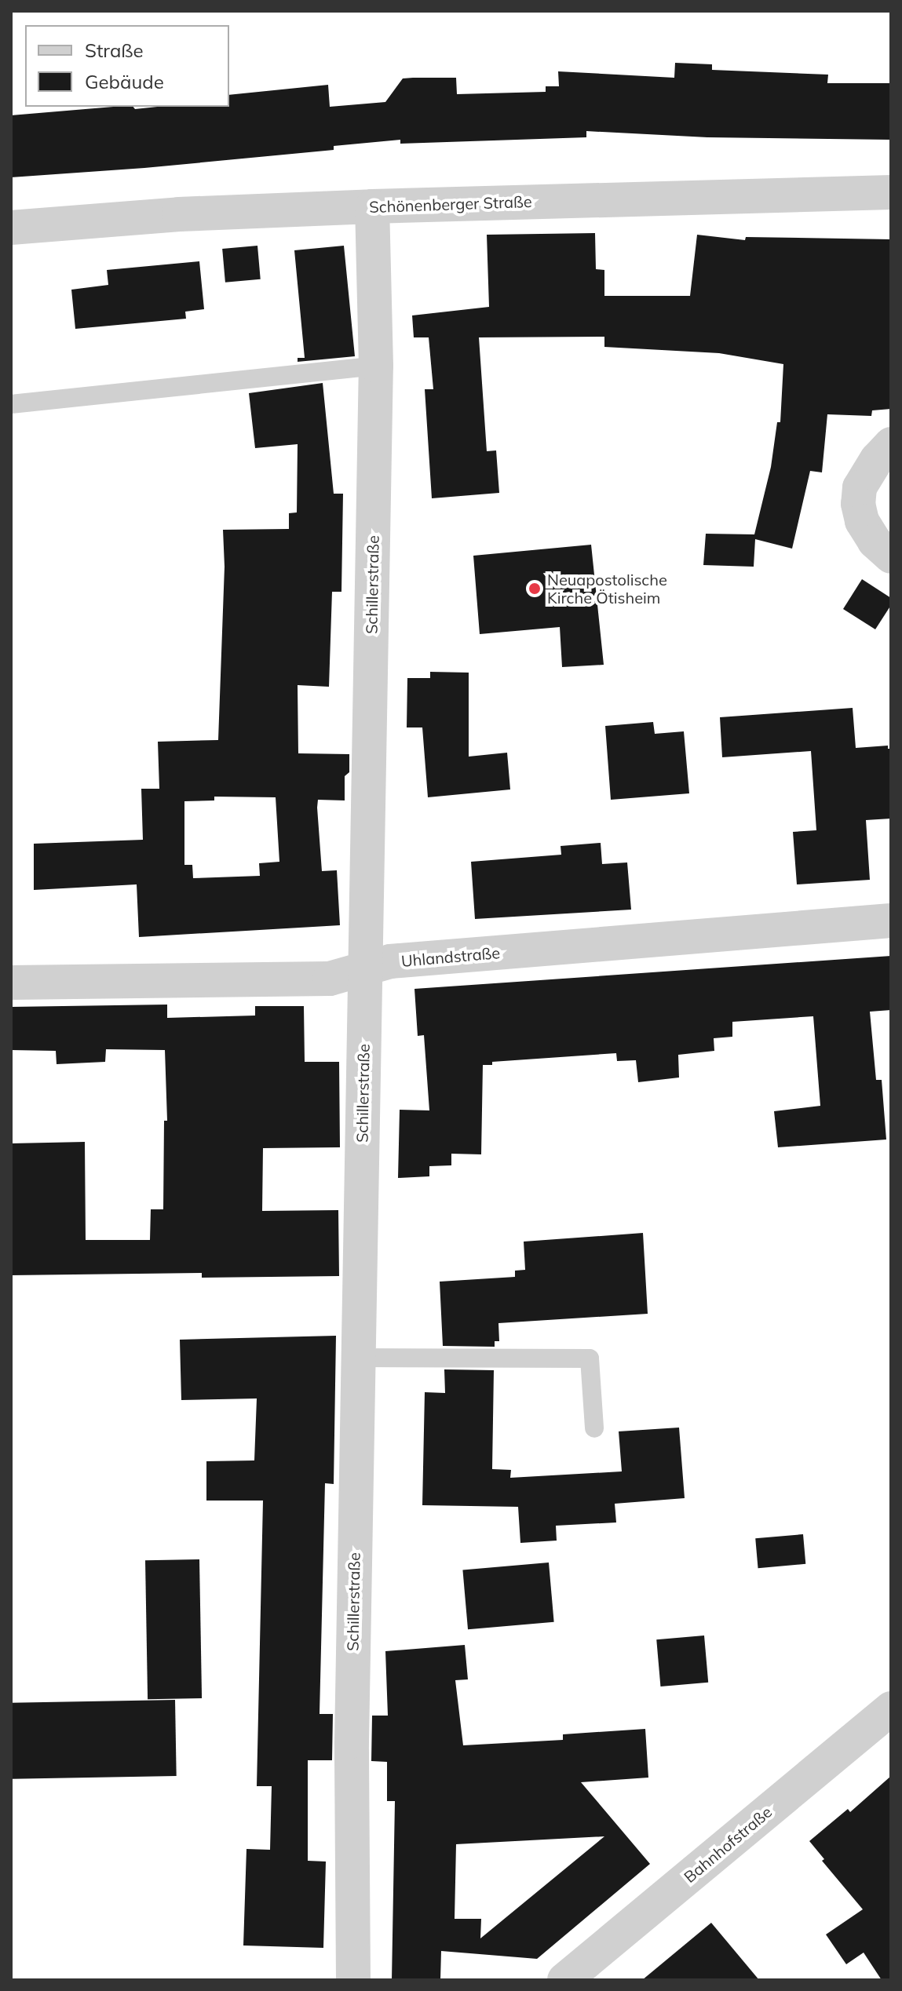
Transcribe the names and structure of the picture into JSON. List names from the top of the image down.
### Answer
{
  "streets": {
    "street": [
      "Schönenberger Straße",
      "Schillerstraße",
      "Uhlandstraße",
      "Bahnhofstraße"
    ]
  },
  "crossings": [
    ["Schönenberger Straße", "Schillerstraße"],
    ["Schillerstraße", "Uhlandstraße"]
  ],
  "places": ["Neuapostolische Kirche Ötisheim"],
  "legend": ["Straße", "Gebäude"]
}
